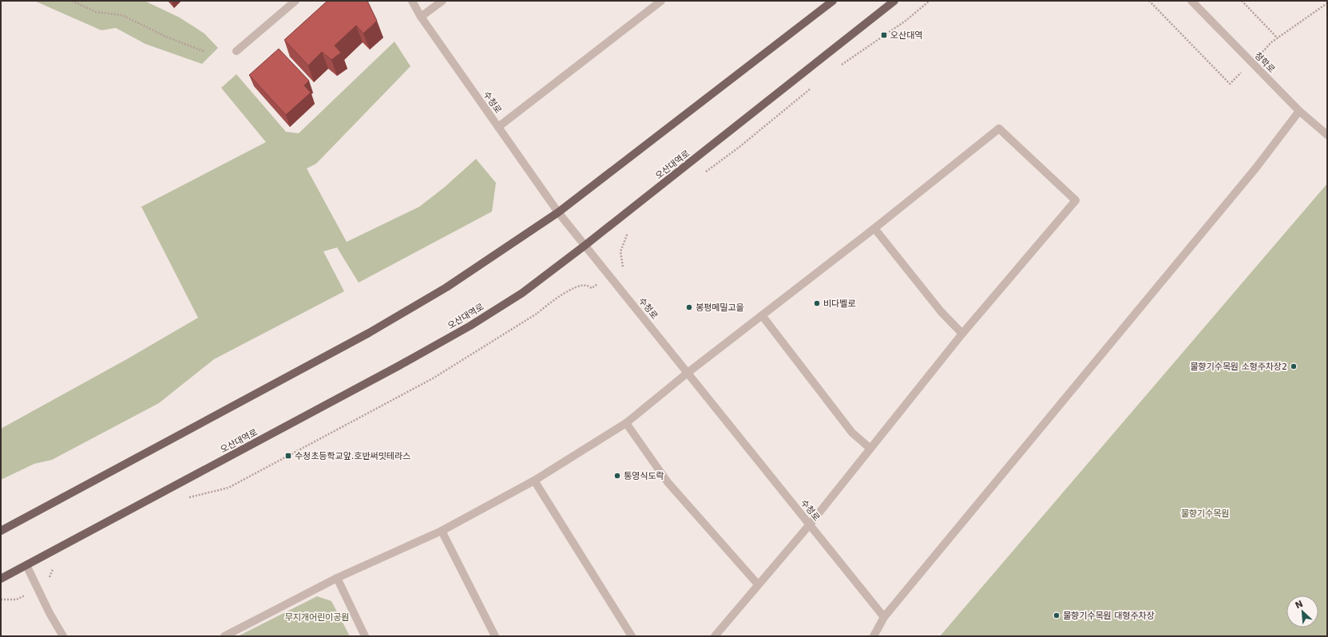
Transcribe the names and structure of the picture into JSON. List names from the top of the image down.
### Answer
{
  "streets": {
    "main road": ["오산대역로"],
    "street": ["청학로", "수청로"]
  },
  "crossings": [
    ["수청로", "오산대역로"]
  ],
  "parks": ["물향기수목원", "무지개어린이공원"],
  "places": {
    "transit": ["오산대역", "수청초등학교앞.호반써밋테라스"],
    "other": [
      "비다벨로",
      "봉평메밀고을",
      "물향기수목원 소형주차장2",
      "통영식도락",
      "물향기수목원 대형주차장"
    ]
  },
  "north": "top left"
}
